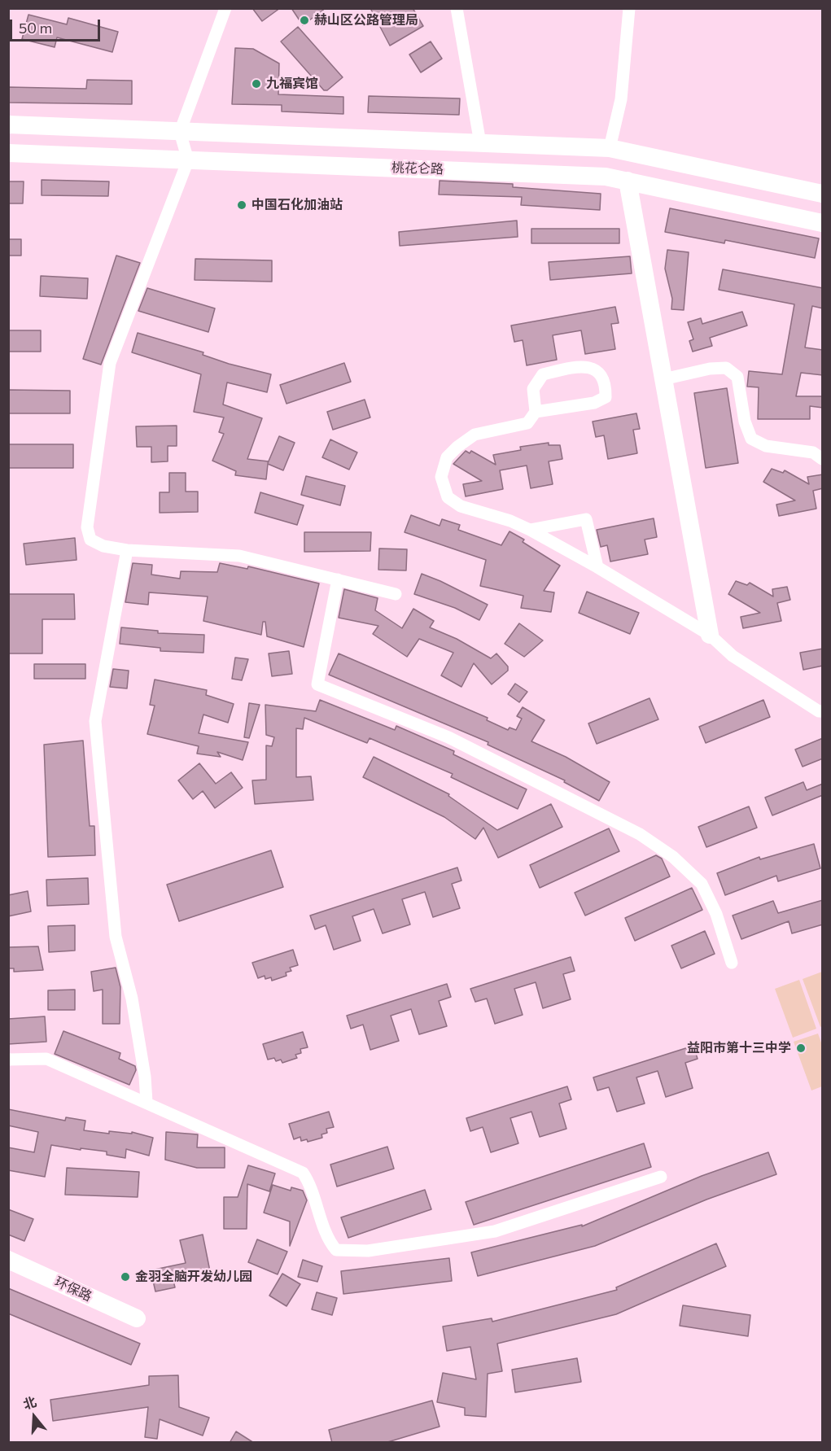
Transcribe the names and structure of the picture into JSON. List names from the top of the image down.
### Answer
{
  "streets": {
    "main road": ["桃花仑路", "环保路"]
  },
  "places": [
    "赫山区公路管理局",
    "九福宾馆",
    "中国石化加油站",
    "益阳市第十三中学",
    "金羽全脑开发幼儿园"
  ],
  "scale_bar": "50 m",
  "north": "top"
}
